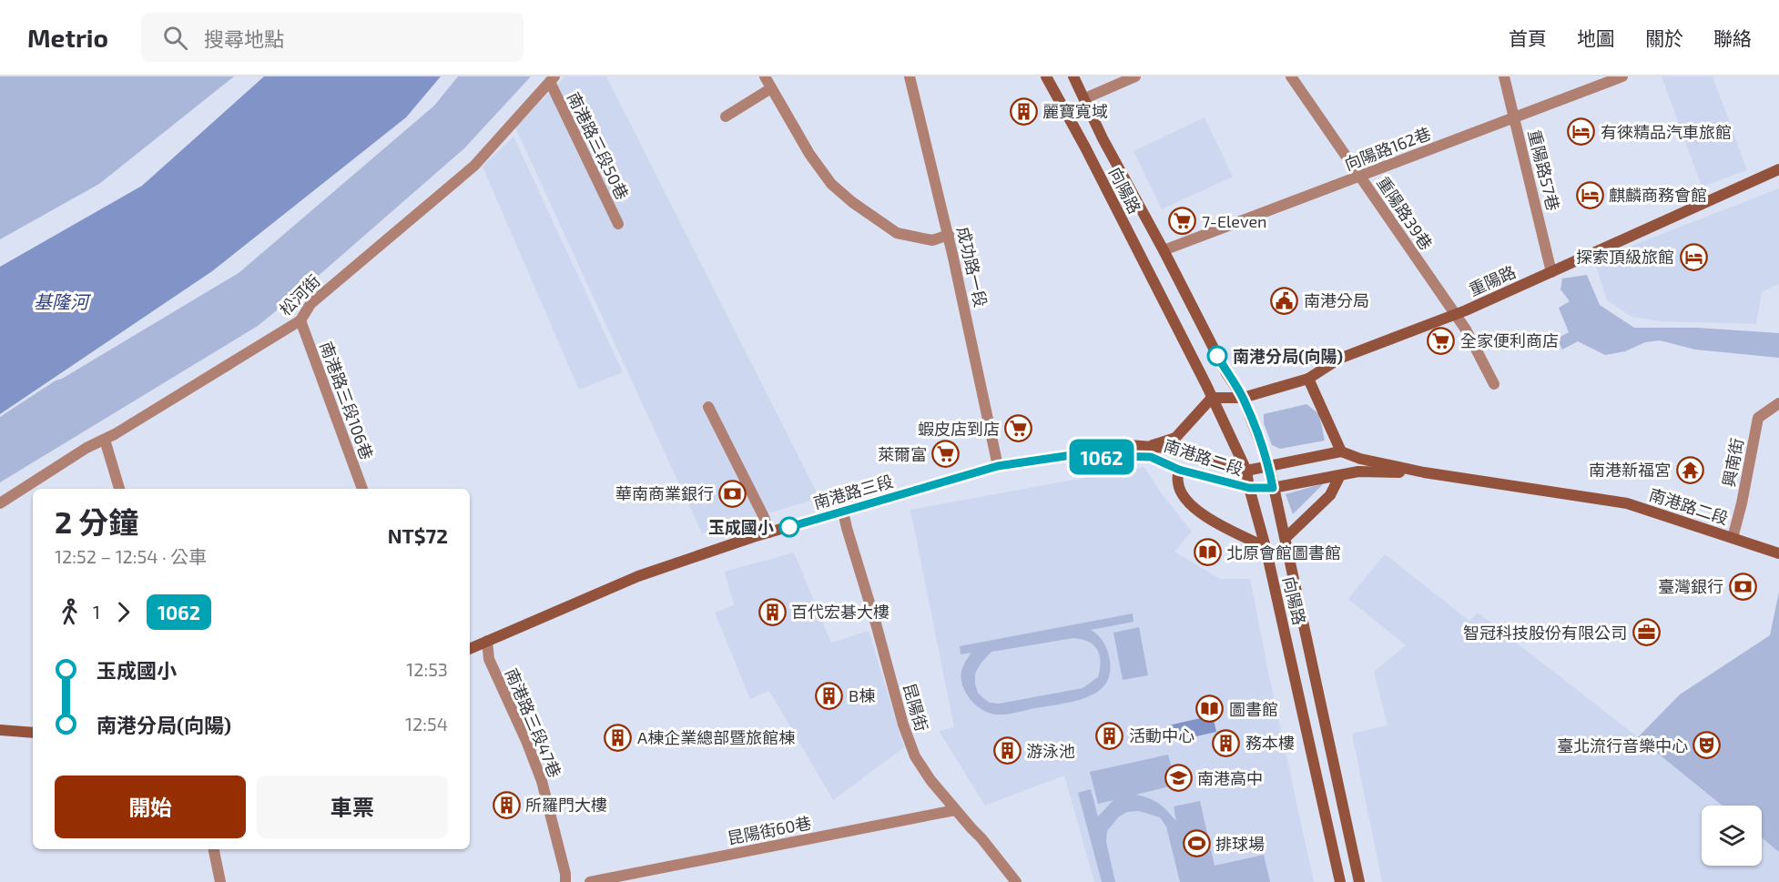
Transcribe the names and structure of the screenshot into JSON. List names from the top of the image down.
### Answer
{
  "streets": {
    "main road": [
      "向陽路",
      "重陽路",
      "南港路二段",
      "南港路三段"
    ],
    "street": [
      "南港路三段50巷",
      "向陽路162巷",
      "重陽路57巷",
      "重陽路39巷",
      "成功路一段",
      "松河街",
      "南港路三段106巷",
      "興南街",
      "昆陽街",
      "南港路三段47巷",
      "昆陽街60巷"
    ]
  },
  "crossings": [
    ["南港路三段50巷", "松河街"],
    ["向陽路162巷", "重陽路57巷"],
    ["向陽路162巷", "向陽路"],
    ["向陽路162巷", "重陽路39巷"],
    ["重陽路57巷", "重陽路"],
    ["向陽路", "重陽路"],
    ["向陽路", "南港路二段"],
    ["重陽路39巷", "重陽路"],
    ["成功路一段", "南港路三段"],
    ["松河街", "南港路三段106巷"],
    ["南港路二段", "興南街"],
    ["南港路二段", "南港路三段"],
    ["南港路三段", "昆陽街"],
    ["南港路三段", "南港路三段47巷"],
    ["昆陽街", "昆陽街60巷"]
  ],
  "water": ["基隆河"],
  "places": {
    "building": [
      "麗寶寬域",
      "百代宏碁大樓",
      "B棟",
      "活動中心",
      "A棟企業總部暨旅館棟",
      "務本樓",
      "游泳池",
      "所羅門大樓"
    ],
    "hotel": ["有徠精品汽車旅館", "麒麟商務會館", "探索頂級旅館"],
    "supermarket": [
      "7-Eleven",
      "全家便利商店",
      "蝦皮店到店",
      "萊爾富"
    ],
    "public building": ["南港分局"],
    "other": ["南港分局(向陽)", "玉成國小"],
    "temple": ["南港新福宮"],
    "bank": ["華南商業銀行", "臺灣銀行"],
    "library": ["北原會館圖書館", "圖書館"],
    "office": ["智冠科技股份有限公司"],
    "theatre": ["臺北流行音樂中心"],
    "school or university": ["南港高中"],
    "sports": ["排球場"]
  },
  "lines": ["bus line 1062"],
  "page": {
    "header": "Metrio",
    "search": "搜尋地點",
    "nav": [
      "首頁",
      "地圖",
      "關於",
      "聯絡"
    ],
    "on_map": "1062",
    "heading": ["2 分鐘", "12:52 – 12:54 · 公車", "NT$72"],
    "legs": ["1", "1062"],
    "list": [
      {
        "name": "玉成國小",
        "value": "12:53"
      },
      {
        "name": "南港分局(向陽)",
        "value": "12:54"
      }
    ],
    "buttons": ["開始", "車票"]
  }
}
